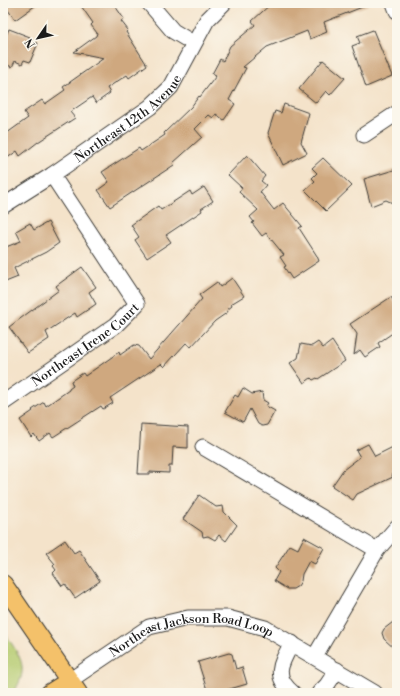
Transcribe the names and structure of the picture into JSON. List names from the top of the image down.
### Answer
{
  "streets": {
    "street": ["Northeast 12th Avenue", "Northeast Irene Court", "Northeast Jackson Road Loop"]
  },
  "crossings": [
    ["Northeast 12th Avenue", "Northeast Irene Court"]
  ],
  "north": "bottom left"
}
